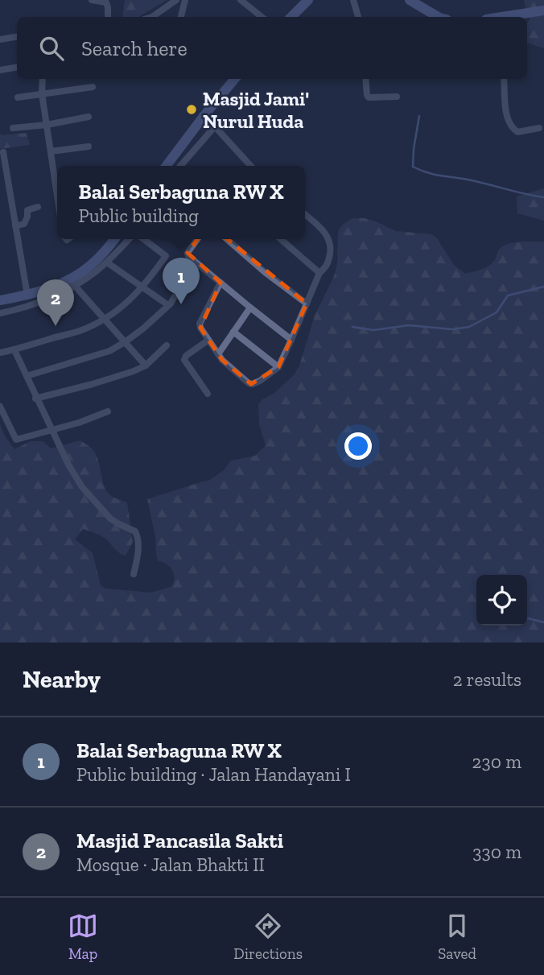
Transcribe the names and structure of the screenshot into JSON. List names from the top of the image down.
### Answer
{
  "places": ["Masjid Jami' Nurul Huda"],
  "page": {
    "search": "Search here",
    "popup": ["Balai Serbaguna RW X", "Public building"],
    "pins": ["1", "2"],
    "heading": ["Nearby", "2 results"],
    "list": [
      {
        "mark": "1",
        "name": "Balai Serbaguna RW X",
        "note": "Public building · Jalan Handayani I",
        "value": "230 m"
      },
      {
        "mark": "2",
        "name": "Masjid Pancasila Sakti",
        "note": "Mosque · Jalan Bhakti II",
        "value": "330 m"
      }
    ],
    "nav": ["Map", "Directions", "Saved"]
  }
}
